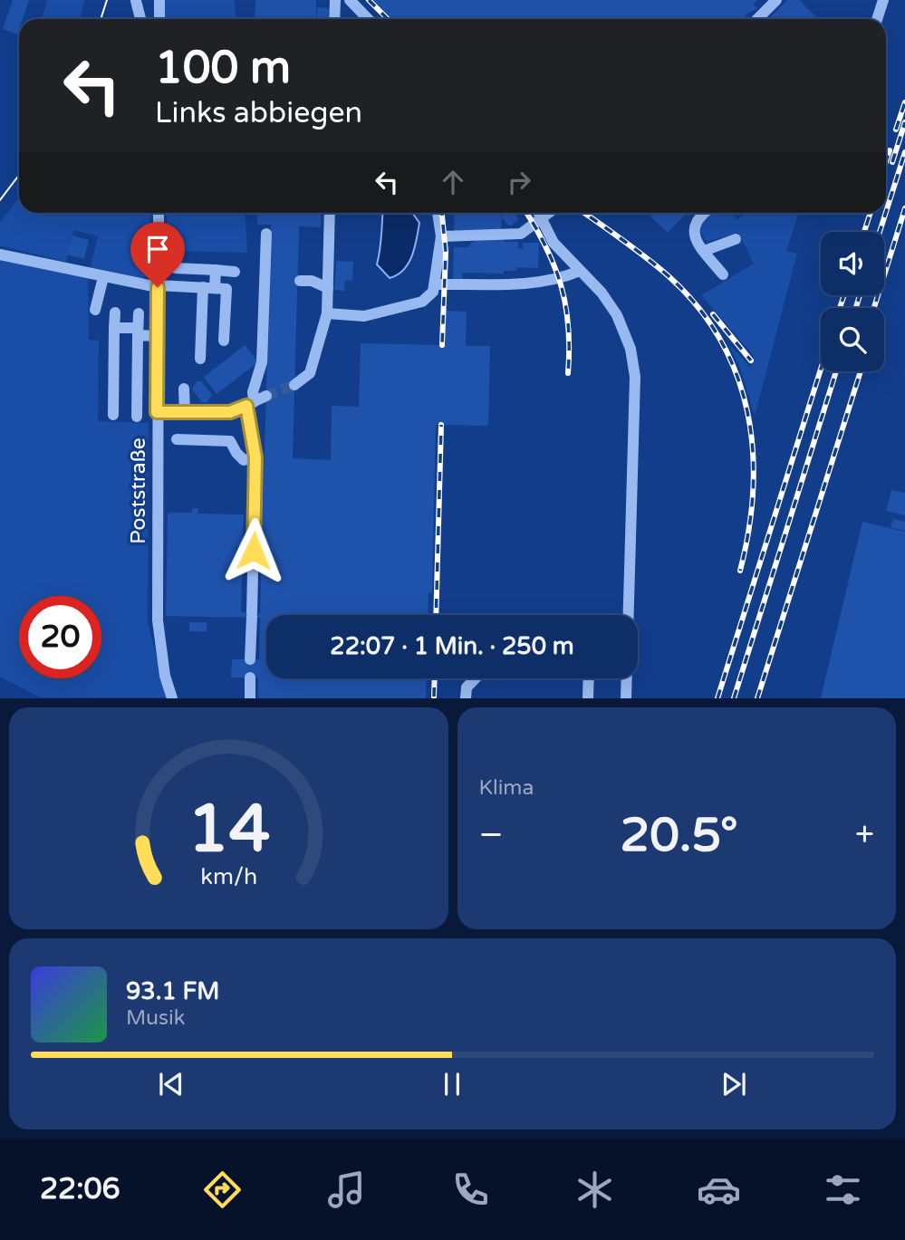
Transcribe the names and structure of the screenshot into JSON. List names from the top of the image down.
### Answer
{
  "streets": {
    "street": ["Poststraße"]
  },
  "page": {
    "turn": ["100 m", "Links abbiegen"],
    "limit": "20",
    "trip": "22:07 · 1 Min. · 250 m",
    "tile": "Klima",
    "heat": ["−", "20.5°", "+"],
    "song": ["93.1 FM", "Musik"],
    "tabs": "22:06",
    "gauge": ["14", "km/h"]
  }
}
